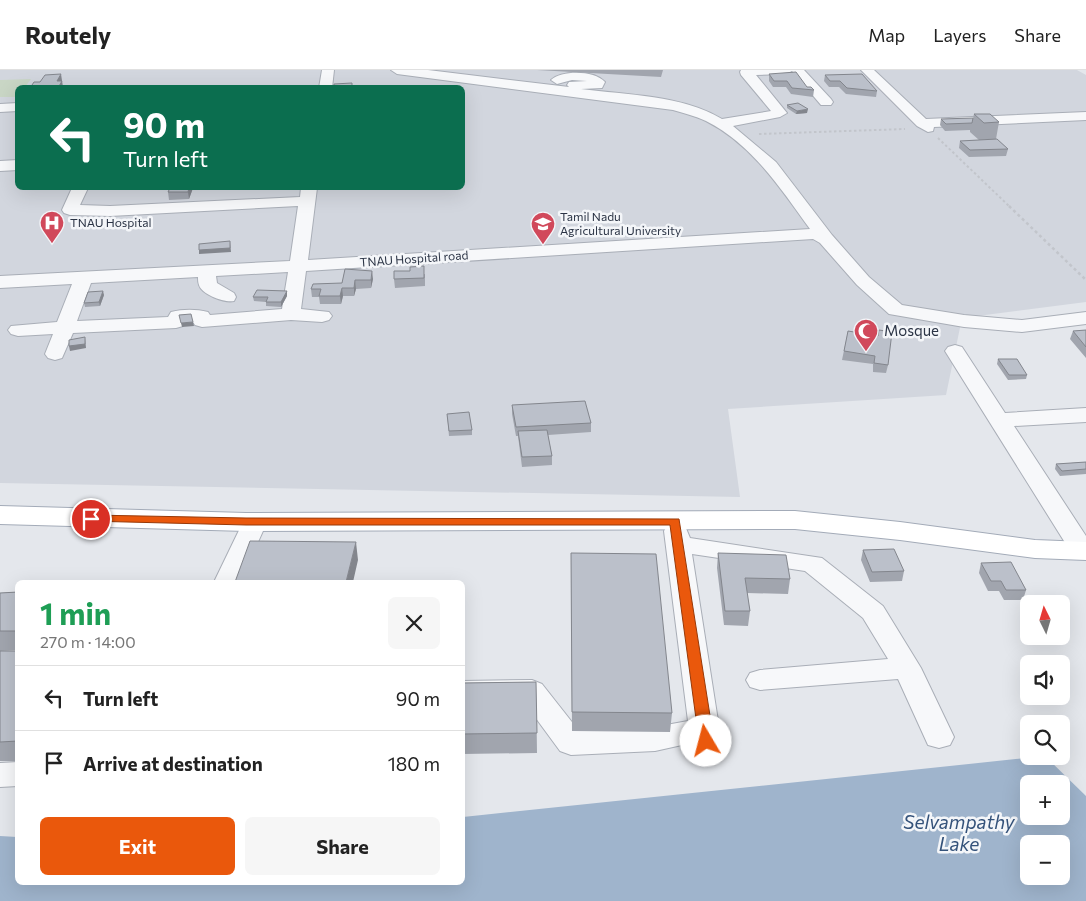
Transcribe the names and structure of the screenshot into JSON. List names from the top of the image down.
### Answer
{
  "streets": {
    "street": ["TNAU Hospital road"]
  },
  "water": ["Selvampathy Lake"],
  "places": {
    "hospital": ["TNAU Hospital"],
    "school or university": ["Tamil Nadu Agricultural University"],
    "mosque": ["Mosque"]
  },
  "north": "top",
  "page": {
    "header": "Routely",
    "nav": ["Map", "Layers", "Share"],
    "turn": ["90 m", "Turn left"],
    "heading": ["1 min", "270 m · 14:00"],
    "map_buttons": ["+", "−"],
    "list": [
      {
        "name": "Turn left",
        "value": "90 m"
      },
      {
        "name": "Arrive at destination",
        "value": "180 m"
      }
    ],
    "buttons": ["Exit", "Share"]
  }
}
